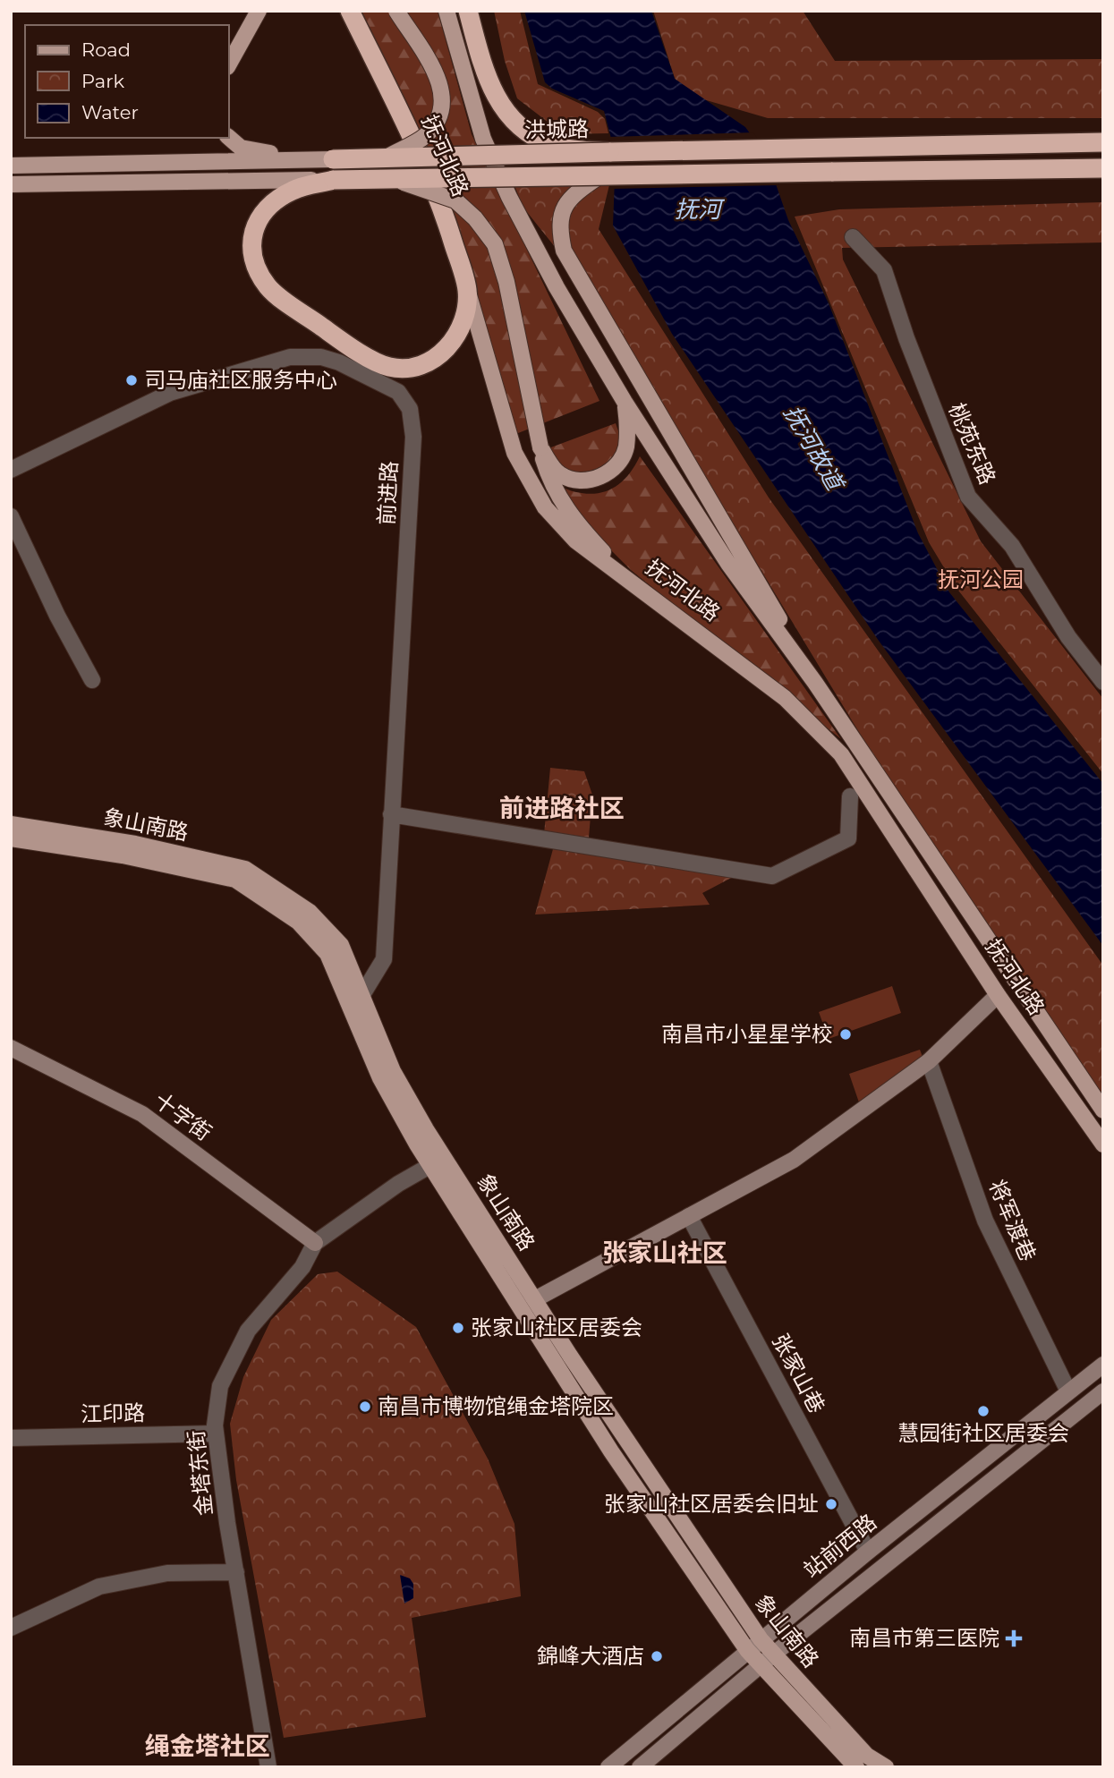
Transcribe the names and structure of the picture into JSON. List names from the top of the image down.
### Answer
{
  "streets": {
    "highway": ["洪城路", "抚河北路"],
    "main road": ["象山南路", "十字街", "站前西路"],
    "street": [
      "桃苑东路",
      "前进路",
      "将军渡巷",
      "张家山巷",
      "江印路",
      "金塔东街"
    ]
  },
  "crossings": [
    ["前进路", "象山南路"],
    ["象山南路", "金塔东街"],
    ["象山南路", "站前西路"],
    ["十字街", "金塔东街"],
    ["将军渡巷", "站前西路"],
    ["张家山巷", "站前西路"],
    ["江印路", "金塔东街"]
  ],
  "districts": ["前进路社区", "张家山社区", "绳金塔社区"],
  "water": ["抚河", "抚河故道"],
  "parks": ["抚河公园"],
  "places": {
    "other": [
      "司马庙社区服务中心",
      "南昌市小星星学校",
      "张家山社区居委会",
      "南昌市博物馆绳金塔院区",
      "慧园街社区居委会",
      "张家山社区居委会旧址",
      "錦峰大酒店"
    ],
    "health": ["南昌市第三医院"]
  },
  "legend": ["Road", "Park", "Water"]
}
